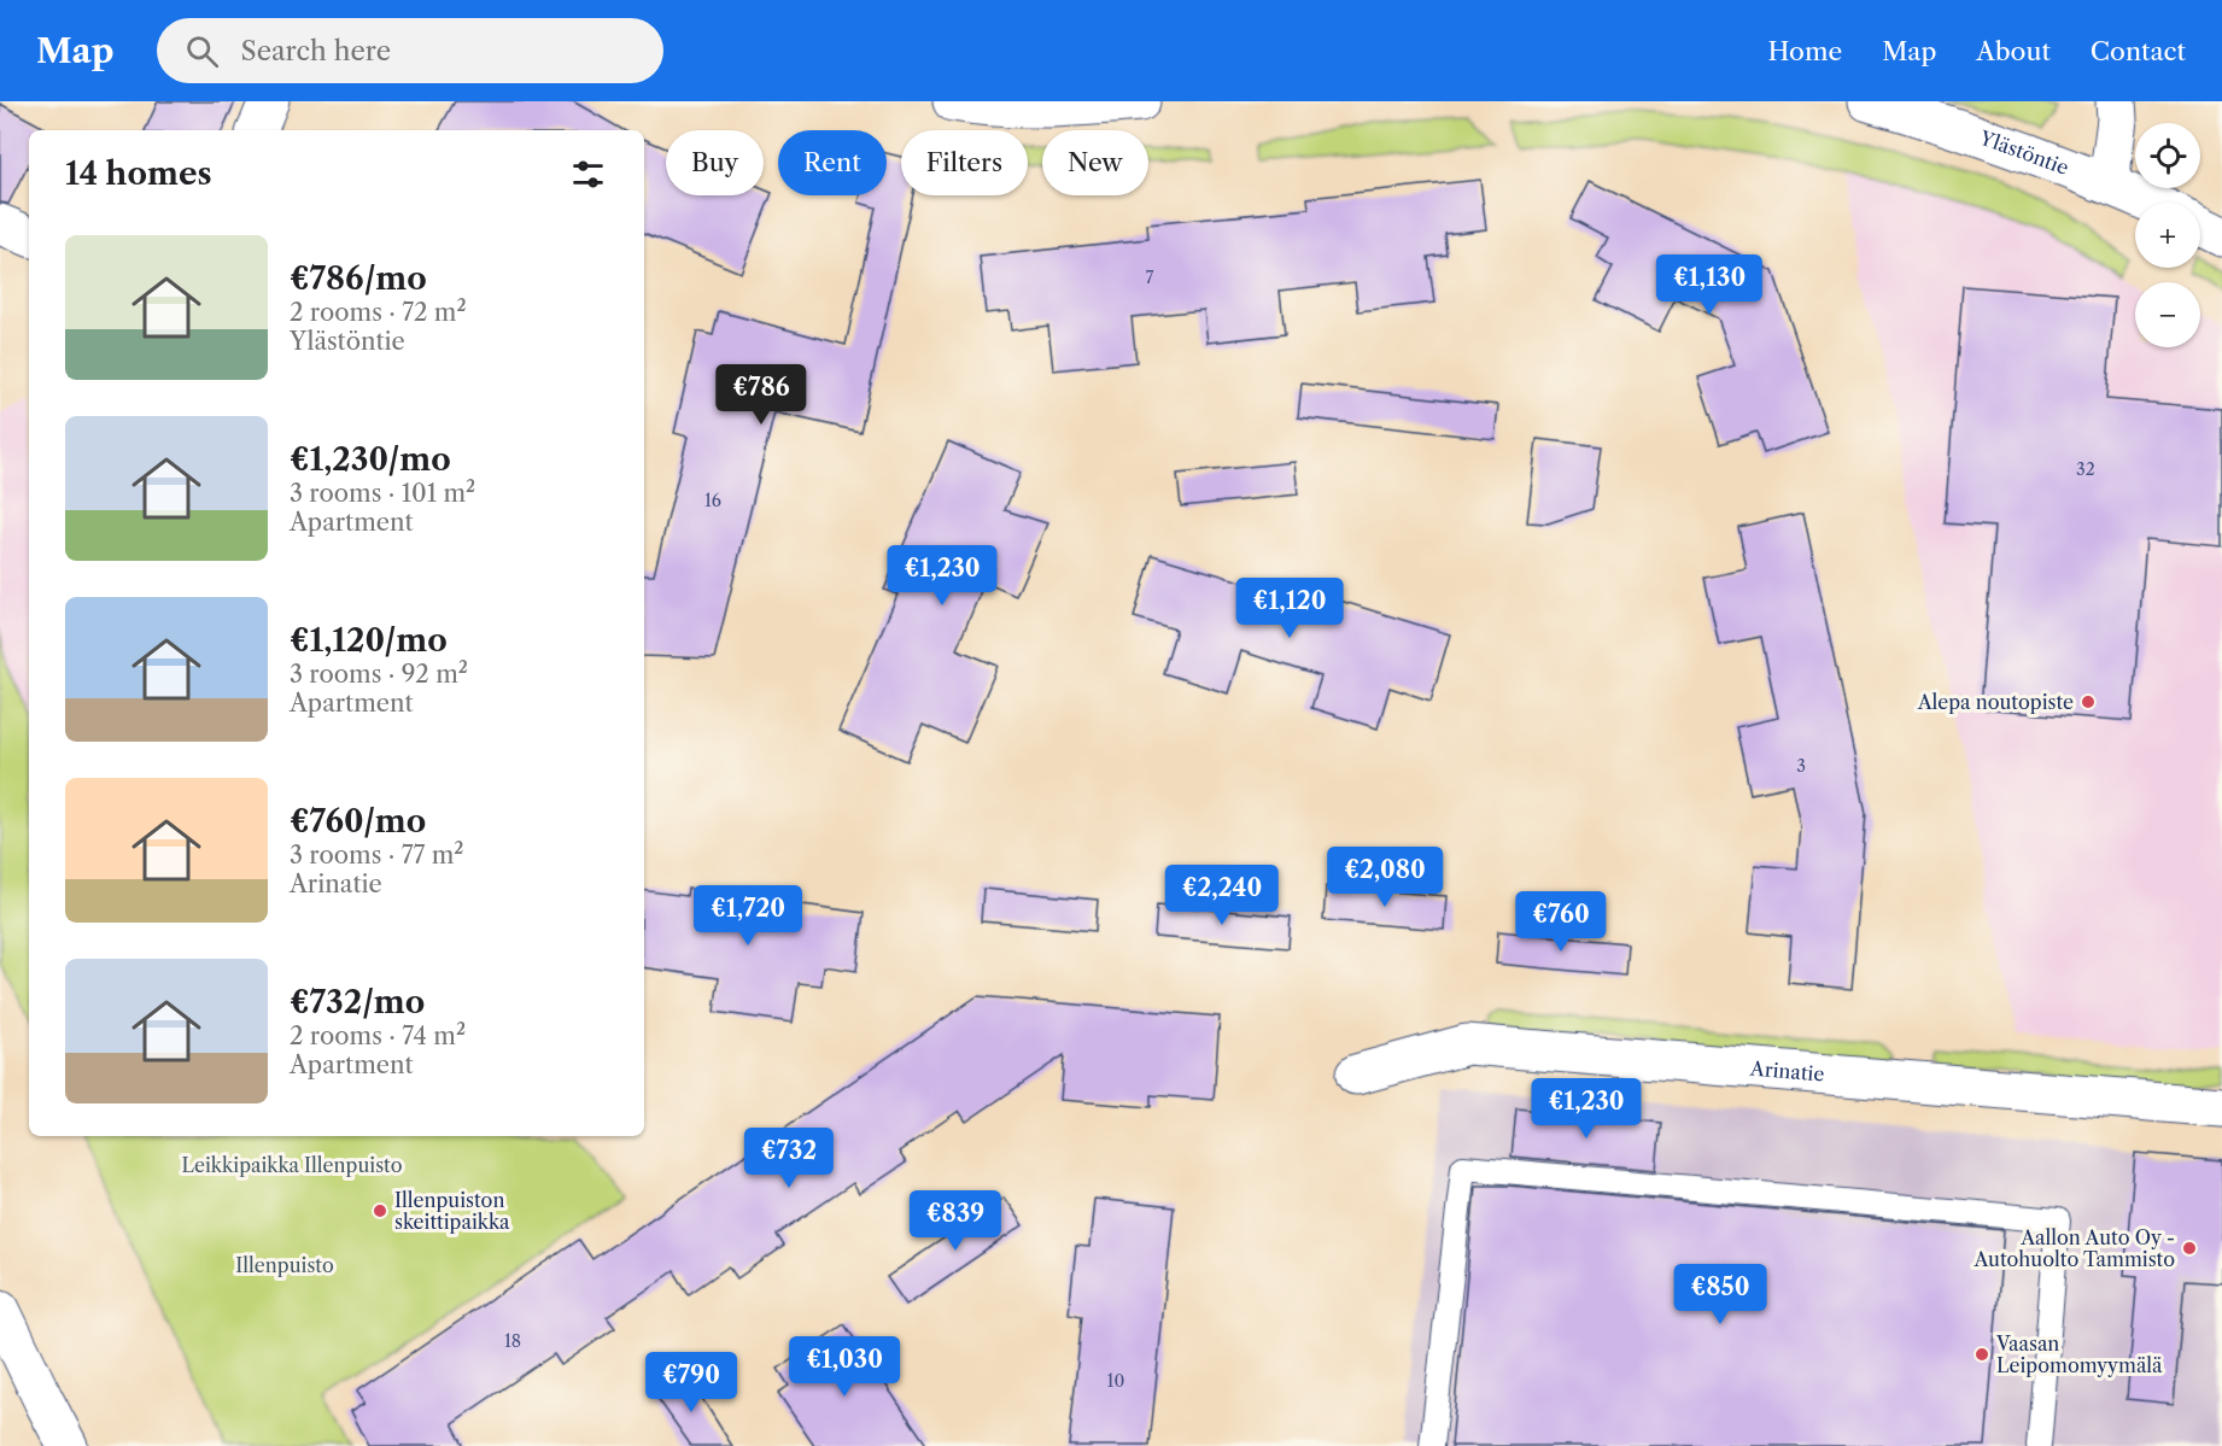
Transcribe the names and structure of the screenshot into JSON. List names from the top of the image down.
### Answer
{
  "streets": {
    "street": ["Ylästöntie", "Arinatie"]
  },
  "parks": ["Leikkipaikka Illenpuisto", "Illenpuisto"],
  "places": [
    "Alepa noutopiste",
    "Illenpuiston skeittipaikka",
    "Aallon Auto Oy - Autohuolto Tammisto",
    "Vaasan Leipomomyymälä"
  ],
  "house_numbers": [
    "7",
    "32",
    "16",
    "3",
    "18",
    "10"
  ],
  "page": {
    "header": "Map",
    "search": "Search here",
    "nav": [
      "Home",
      "Map",
      "About",
      "Contact"
    ],
    "map_buttons": ["+", "−"],
    "chip": [
      "Buy",
      "Rent",
      "Filters",
      "New"
    ],
    "heading": "14 homes",
    "list": [
      {
        "name": "€786/mo",
        "note": "2 rooms · 72 m² · Ylästöntie"
      },
      {
        "name": "€1,230/mo",
        "note": "3 rooms · 101 m² · Apartment"
      },
      {
        "name": "€1,120/mo",
        "note": "3 rooms · 92 m² · Apartment"
      },
      {
        "name": "€760/mo",
        "note": "3 rooms · 77 m² · Arinatie"
      },
      {
        "name": "€732/mo",
        "note": "2 rooms · 74 m² · Apartment"
      }
    ],
    "price": [
      "€1,130",
      "€786",
      "€1,230",
      "€1,120",
      "€2,080",
      "€2,240",
      "€1,720",
      "€760",
      "€1,230",
      "€732",
      "€839",
      "€850",
      "€1,030",
      "€790"
    ]
  }
}
